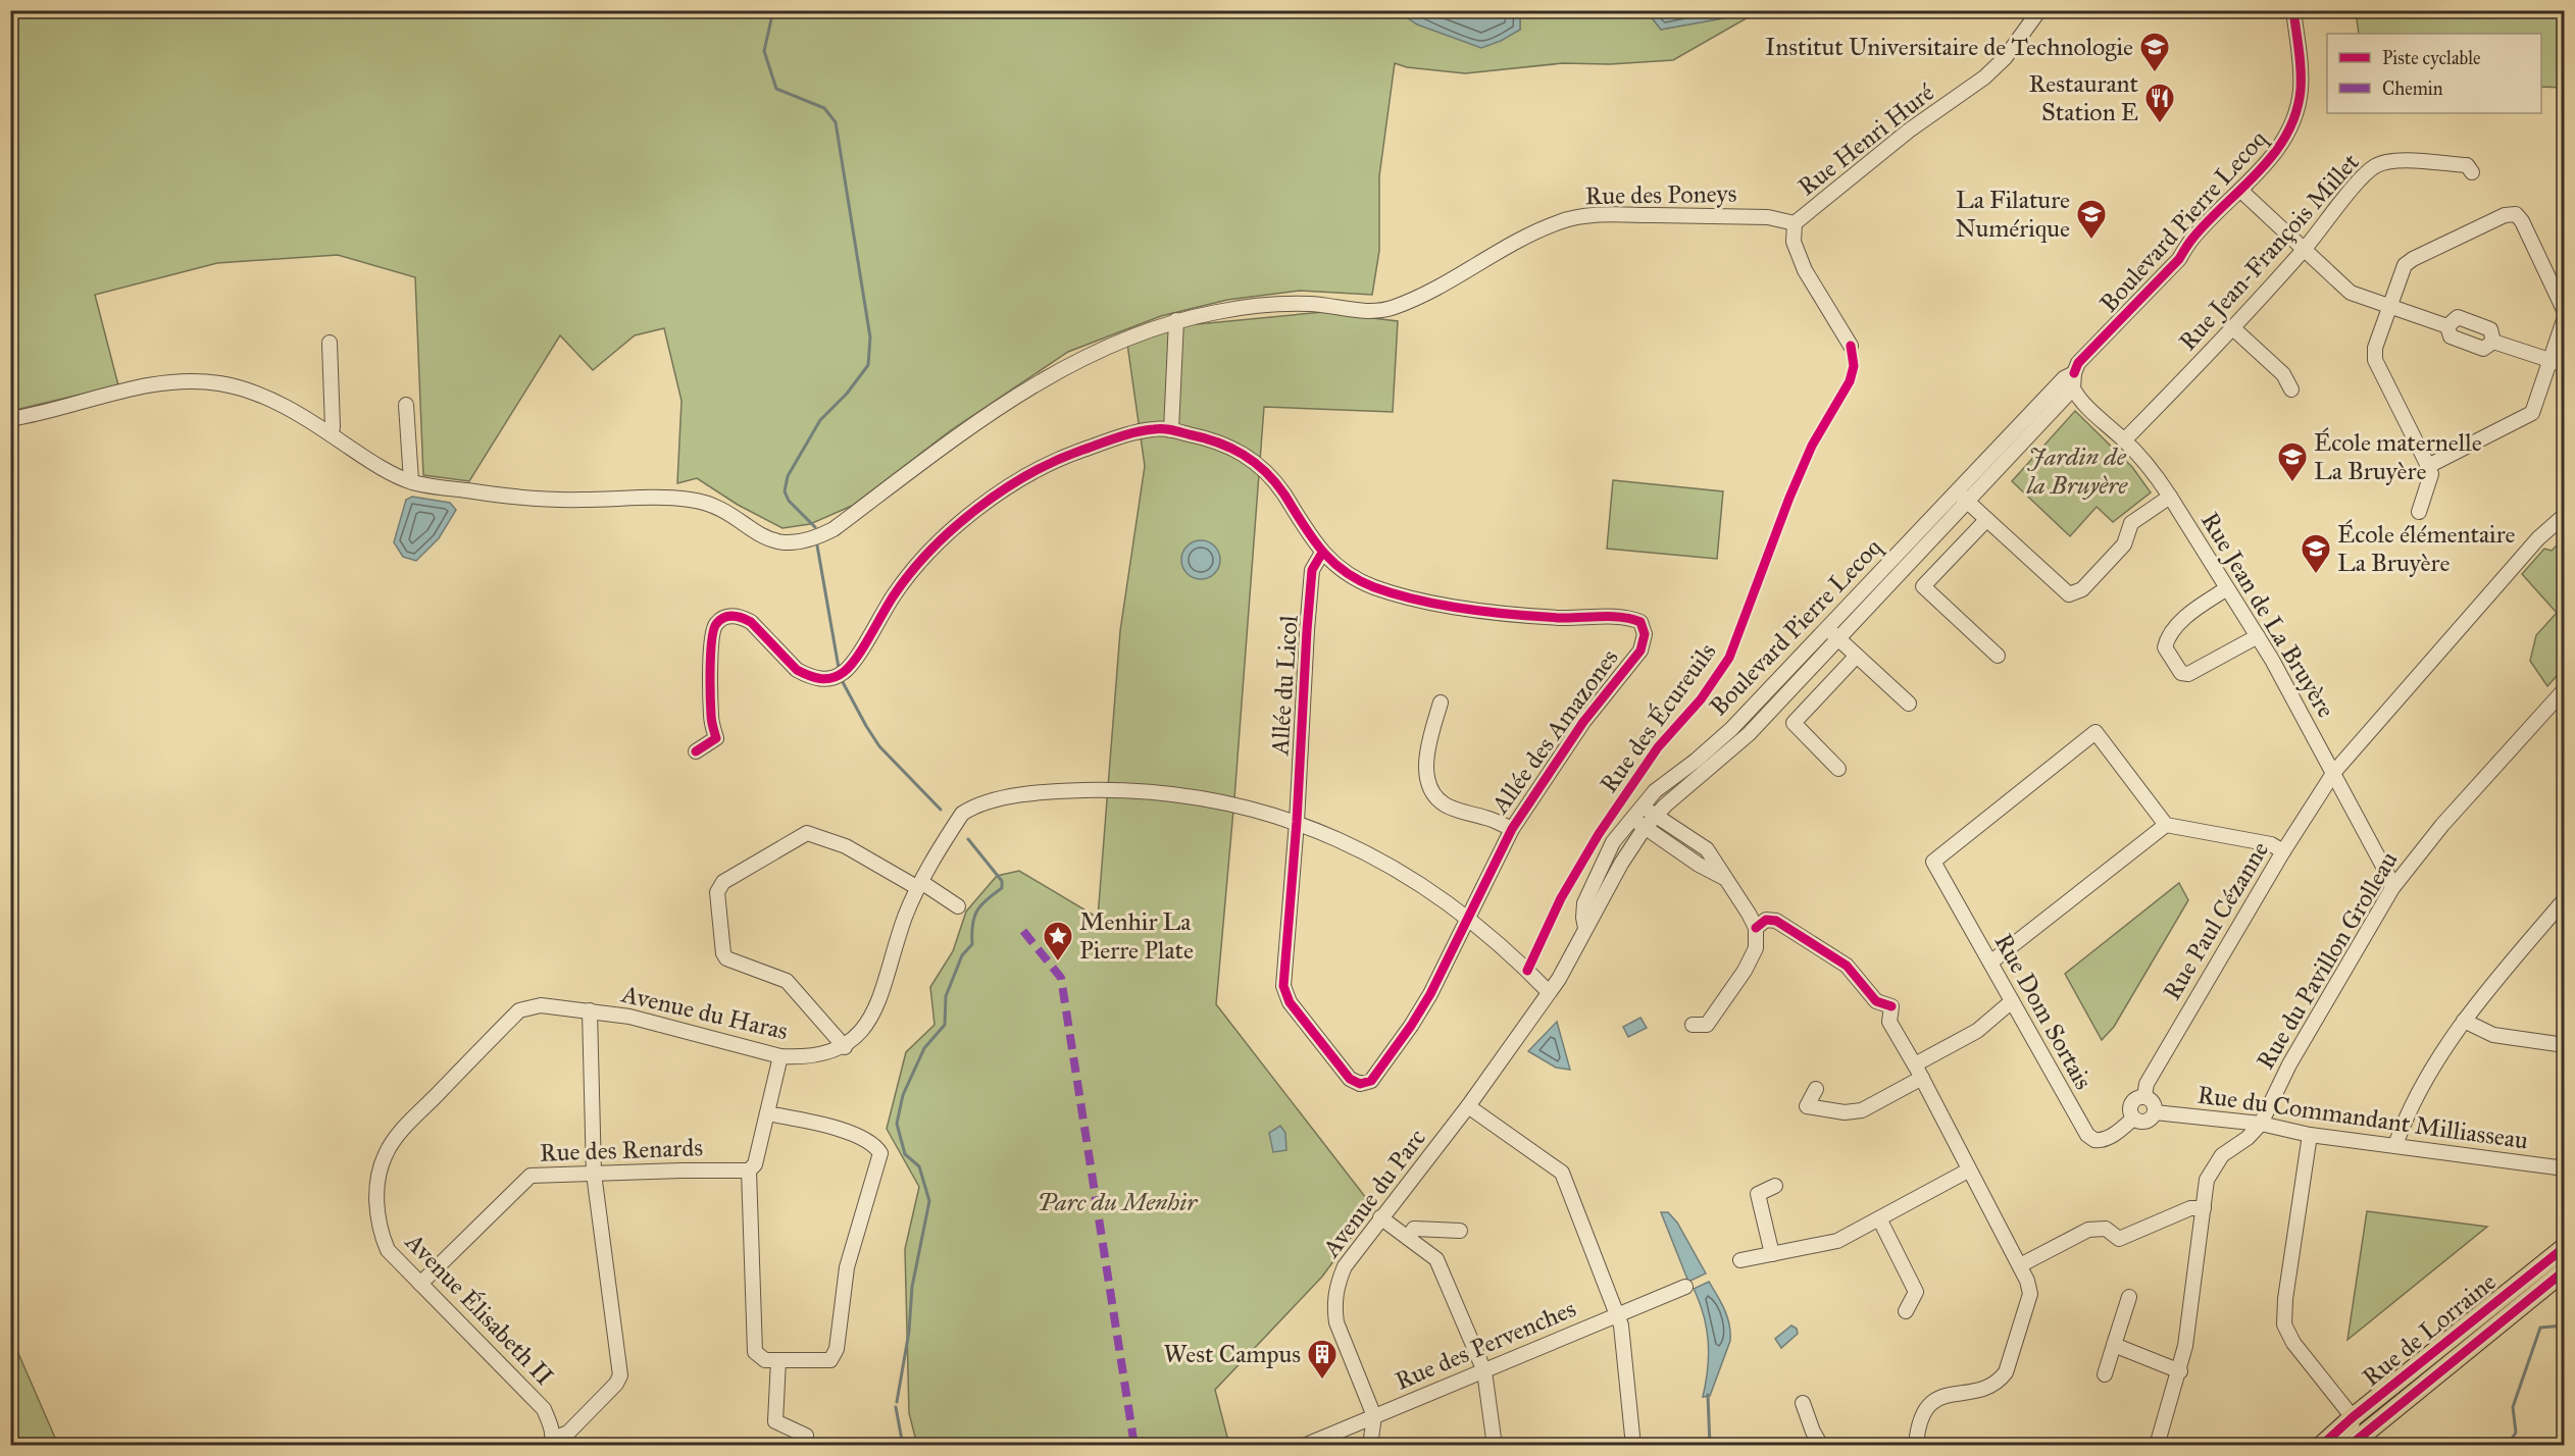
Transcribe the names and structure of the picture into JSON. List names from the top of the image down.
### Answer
{
  "streets": {
    "main road": ["Rue de Lorraine"],
    "street": [
      "Rue Henri Huré",
      "Rue des Poneys",
      "Boulevard Pierre Lecoq",
      "Rue Jean-François Millet",
      "Rue Jean de La Bruyère",
      "Allée du Licol",
      "Allée des Amazones",
      "Rue Paul Cézanne",
      "Rue du Pavillon Grolleau",
      "Rue Dom Sortais",
      "Avenue du Haras",
      "Rue du Commandant Milliasseau",
      "Rue des Renards",
      "Avenue du Parc",
      "Avenue Élisabeth II",
      "Rue des Pervenches"
    ],
    "cycle path": ["Rue des Écureuils"]
  },
  "crossings": [
    ["Rue Henri Huré", "Rue des Poneys"],
    ["Boulevard Pierre Lecoq", "Rue Jean de La Bruyère"],
    ["Boulevard Pierre Lecoq", "Avenue du Haras"],
    ["Boulevard Pierre Lecoq", "Avenue du Parc"],
    ["Rue Jean-François Millet", "Rue Jean de La Bruyère"],
    ["Rue Jean de La Bruyère", "Rue Paul Cézanne"],
    ["Rue Jean de La Bruyère", "Rue du Pavillon Grolleau"],
    ["Allée du Licol", "Allée des Amazones"],
    ["Allée du Licol", "Avenue du Haras"],
    ["Allée des Amazones", "Avenue du Haras"],
    ["Rue Paul Cézanne", "Rue Dom Sortais"],
    ["Rue Paul Cézanne", "Rue du Commandant Milliasseau"],
    ["Rue du Pavillon Grolleau", "Rue du Commandant Milliasseau"],
    ["Rue Dom Sortais", "Rue du Commandant Milliasseau"],
    ["Avenue du Haras", "Avenue du Parc"],
    ["Avenue du Haras", "Avenue Élisabeth II"],
    ["Rue des Renards", "Avenue Élisabeth II"],
    ["Avenue du Parc", "Rue des Pervenches"]
  ],
  "parks": ["Jardin de la Bruyère", "Parc du Menhir"],
  "places": {
    "school or university": [
      "Institut Universitaire de Technologie",
      "La Filature Numérique",
      "École maternelle La Bruyère",
      "École élémentaire La Bruyère"
    ],
    "restaurant": ["Restaurant Station E"],
    "place": ["Menhir La Pierre Plate"],
    "building": ["West Campus"]
  },
  "legend": ["Piste cyclable", "Chemin"]
}
